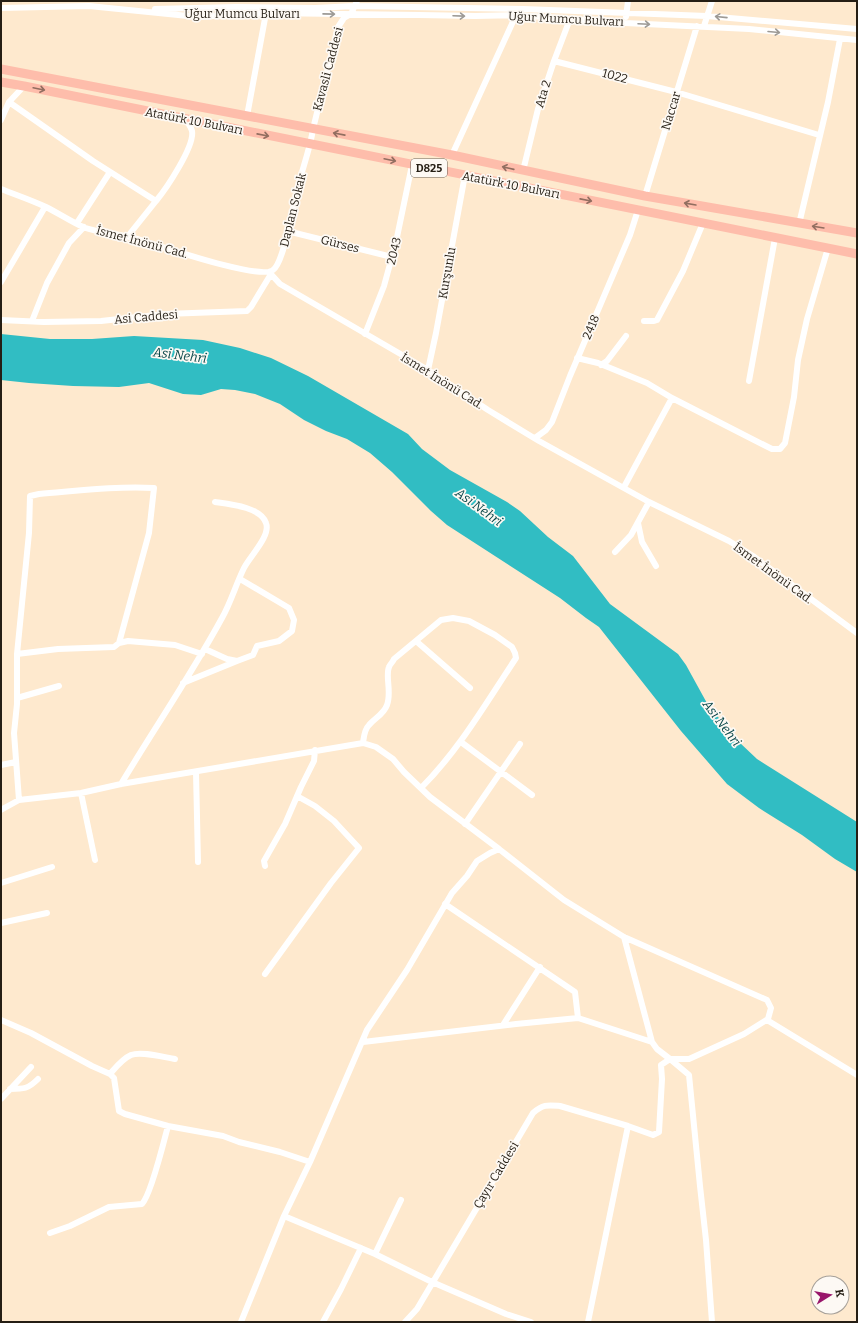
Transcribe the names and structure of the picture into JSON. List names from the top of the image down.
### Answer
{
  "streets": {
    "highway": ["Atatürk 10 Bulvarı", "D825"],
    "street": [
      "Uğur Mumcu Bulvarı",
      "Kavasli Caddesi",
      "1022",
      "Ata 2",
      "Naccar",
      "Daplan Sokak",
      "İsmet İnönü Cad.",
      "Gürses",
      "2043",
      "Kurşunlu",
      "Asi Caddesi",
      "2418",
      "Çayır Caddesi"
    ]
  },
  "crossings": [
    ["Uğur Mumcu Bulvarı", "Kavasli Caddesi"],
    ["Uğur Mumcu Bulvarı", "Ata 2"],
    ["Uğur Mumcu Bulvarı", "Naccar"],
    ["Kavasli Caddesi", "Atatürk 10 Bulvarı"],
    ["Kavasli Caddesi", "Daplan Sokak"],
    ["1022", "Ata 2"],
    ["1022", "Naccar"],
    ["Ata 2", "Atatürk 10 Bulvarı"],
    ["Naccar", "Atatürk 10 Bulvarı"],
    ["Atatürk 10 Bulvarı", "Daplan Sokak"],
    ["Atatürk 10 Bulvarı", "2043"],
    ["Atatürk 10 Bulvarı", "Kurşunlu"],
    ["Atatürk 10 Bulvarı", "2418"],
    ["Daplan Sokak", "İsmet İnönü Cad."],
    ["Daplan Sokak", "Gürses"],
    ["Daplan Sokak", "Asi Caddesi"],
    ["İsmet İnönü Cad.", "2043"],
    ["İsmet İnönü Cad.", "Kurşunlu"],
    ["İsmet İnönü Cad.", "Asi Caddesi"],
    ["İsmet İnönü Cad.", "2418"],
    ["Gürses", "2043"]
  ],
  "water": ["Asi Nehri"],
  "north": "right"
}
